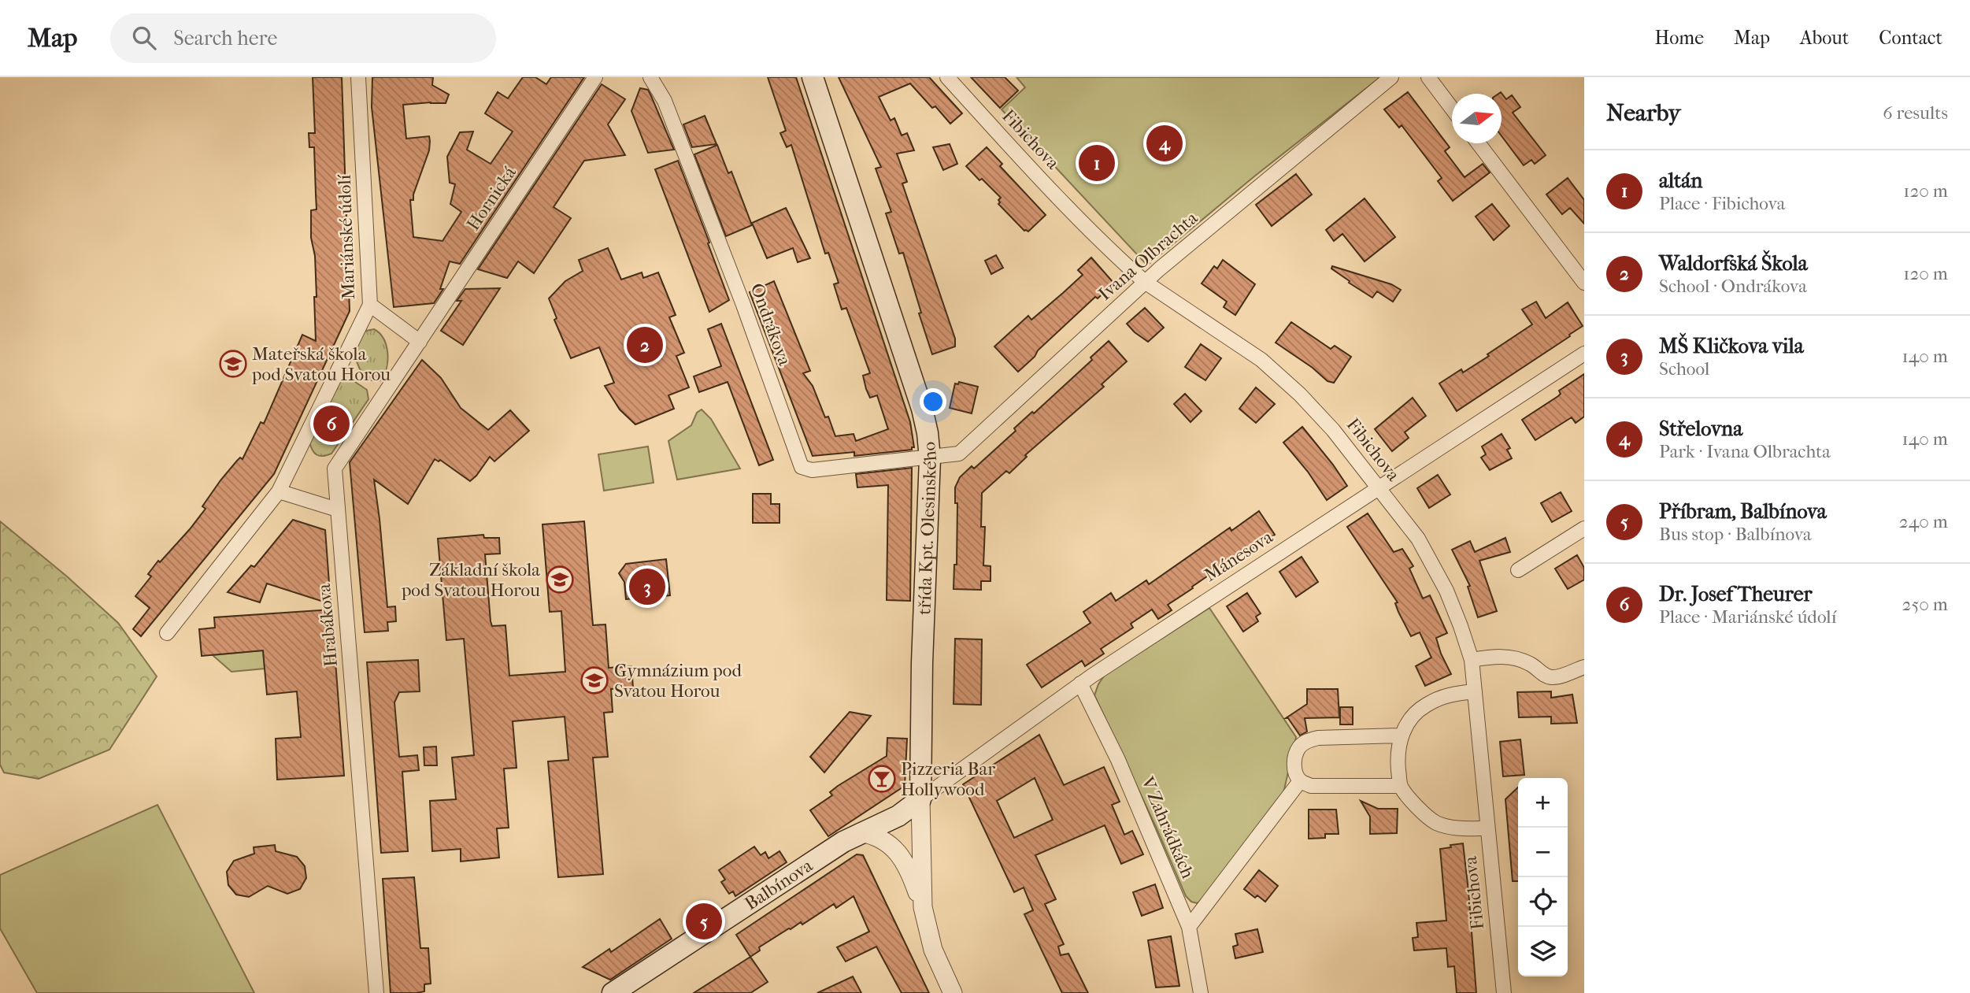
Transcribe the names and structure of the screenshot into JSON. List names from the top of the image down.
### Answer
{
  "streets": {
    "main road": ["třída Kpt. Olesinského", "Balbínova"],
    "street": [
      "Fibichova",
      "Hornická",
      "Mariánské údolí",
      "Ivana Olbrachta",
      "Ondrákova",
      "Mánesova",
      "Hrabákova",
      "V Zahrádkách"
    ]
  },
  "crossings": [
    ["Fibichova", "Ivana Olbrachta"],
    ["Fibichova", "Mánesova"],
    ["Hornická", "Hrabákova"],
    ["Ivana Olbrachta", "Ondrákova"],
    ["Ivana Olbrachta", "třída Kpt. Olesinského"],
    ["Ondrákova", "třída Kpt. Olesinského"],
    ["třída Kpt. Olesinského", "Mánesova"],
    ["třída Kpt. Olesinského", "Balbínova"],
    ["Mánesova", "V Zahrádkách"],
    ["Mánesova", "Balbínova"]
  ],
  "places": {
    "school or university": ["Mateřská škola pod Svatou Horou", "Základní škola pod Svatou Horou", "Gymnázium pod Svatou Horou"],
    "bar": ["Pizzeria Bar Hollywood"]
  },
  "north": "right",
  "page": {
    "header": "Map",
    "search": "Search here",
    "nav": [
      "Home",
      "Map",
      "About",
      "Contact"
    ],
    "heading": ["Nearby", "6 results"],
    "pins": [
      "4",
      "1",
      "2",
      "6",
      "3",
      "5"
    ],
    "list": [
      {
        "mark": "1",
        "name": "altán",
        "note": "Place · Fibichova",
        "value": "120 m"
      },
      {
        "mark": "2",
        "name": "Waldorfská Škola",
        "note": "School · Ondrákova",
        "value": "120 m"
      },
      {
        "mark": "3",
        "name": "MŠ Kličkova vila",
        "note": "School",
        "value": "140 m"
      },
      {
        "mark": "4",
        "name": "Střelovna",
        "note": "Park · Ivana Olbrachta",
        "value": "140 m"
      },
      {
        "mark": "5",
        "name": "Příbram, Balbínova",
        "note": "Bus stop · Balbínova",
        "value": "240 m"
      },
      {
        "mark": "6",
        "name": "Dr. Josef Theurer",
        "note": "Place · Mariánské údolí",
        "value": "250 m"
      }
    ],
    "map_buttons": ["+", "−"]
  }
}
